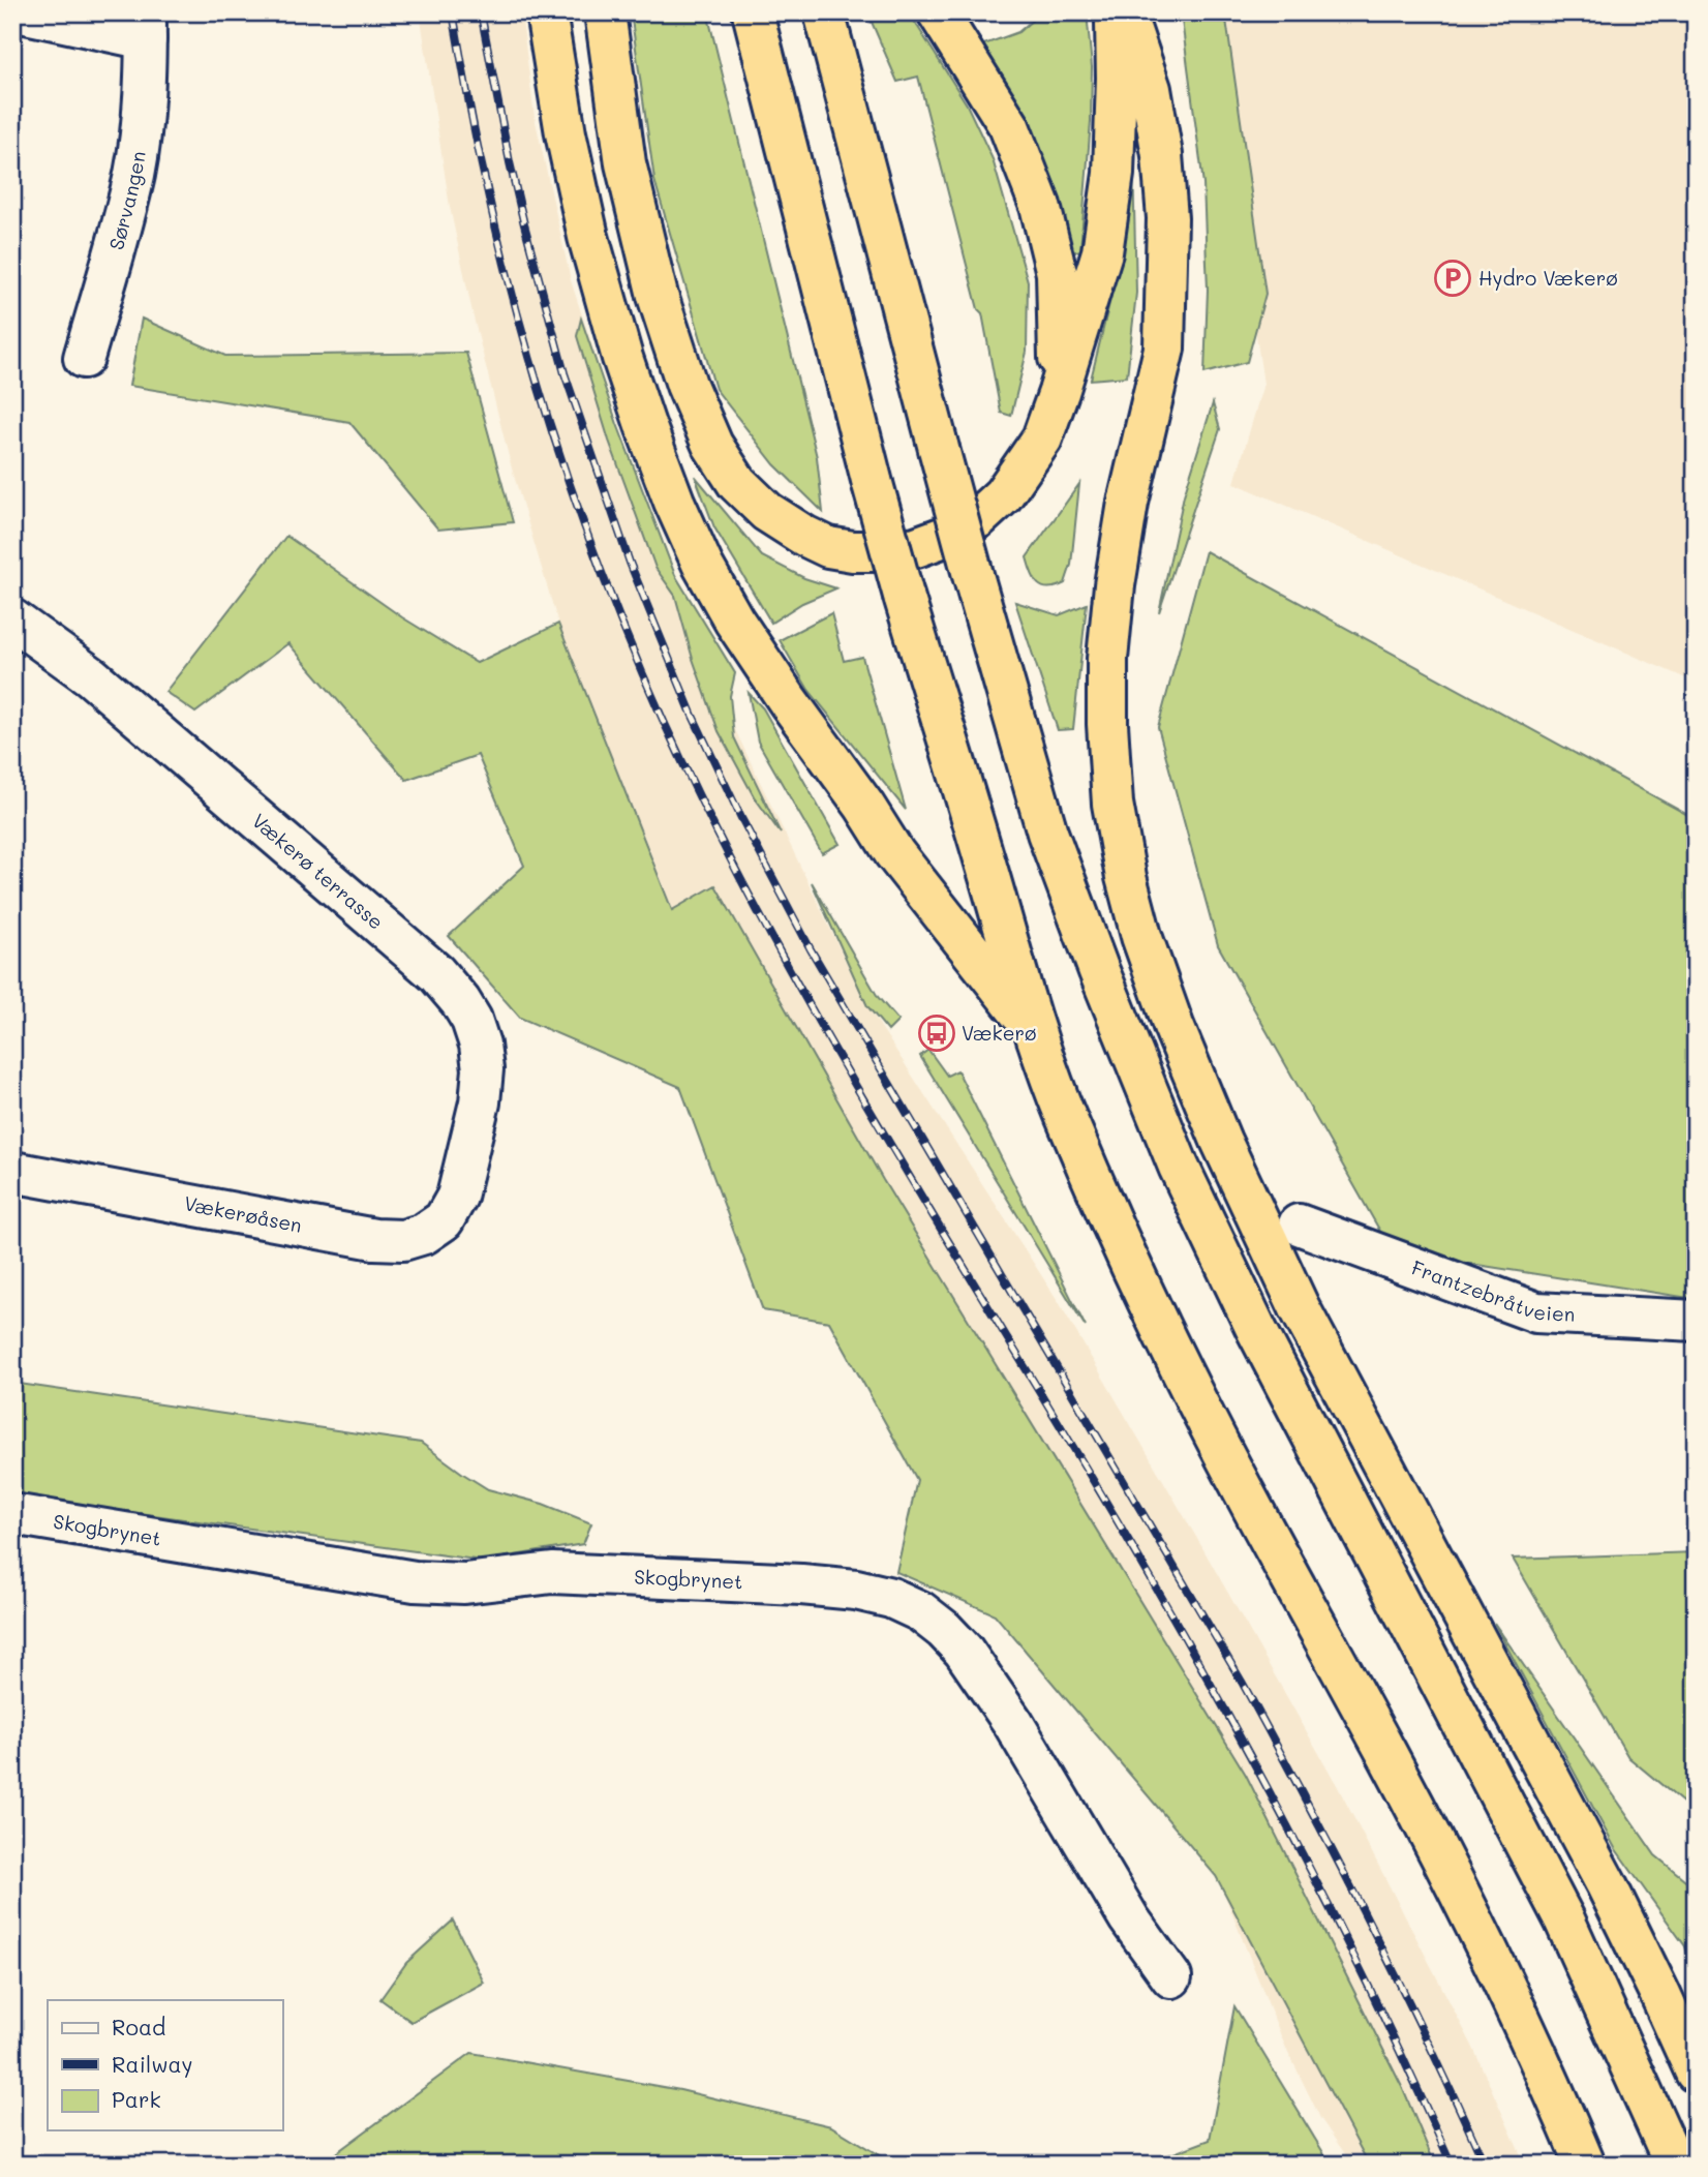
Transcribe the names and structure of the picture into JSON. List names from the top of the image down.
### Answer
{
  "streets": {
    "street": [
      "Sørvangen",
      "Vækerø terrasse",
      "Vækerøåsen",
      "Frantzebråtveien",
      "Skogbrynet"
    ]
  },
  "crossings": [
    ["Vækerø terrasse", "Vækerøåsen"]
  ],
  "places": {
    "parking": ["Hydro Vækerø"],
    "bus stop": ["Vækerø"]
  },
  "legend": ["Road", "Railway", "Park"]
}
